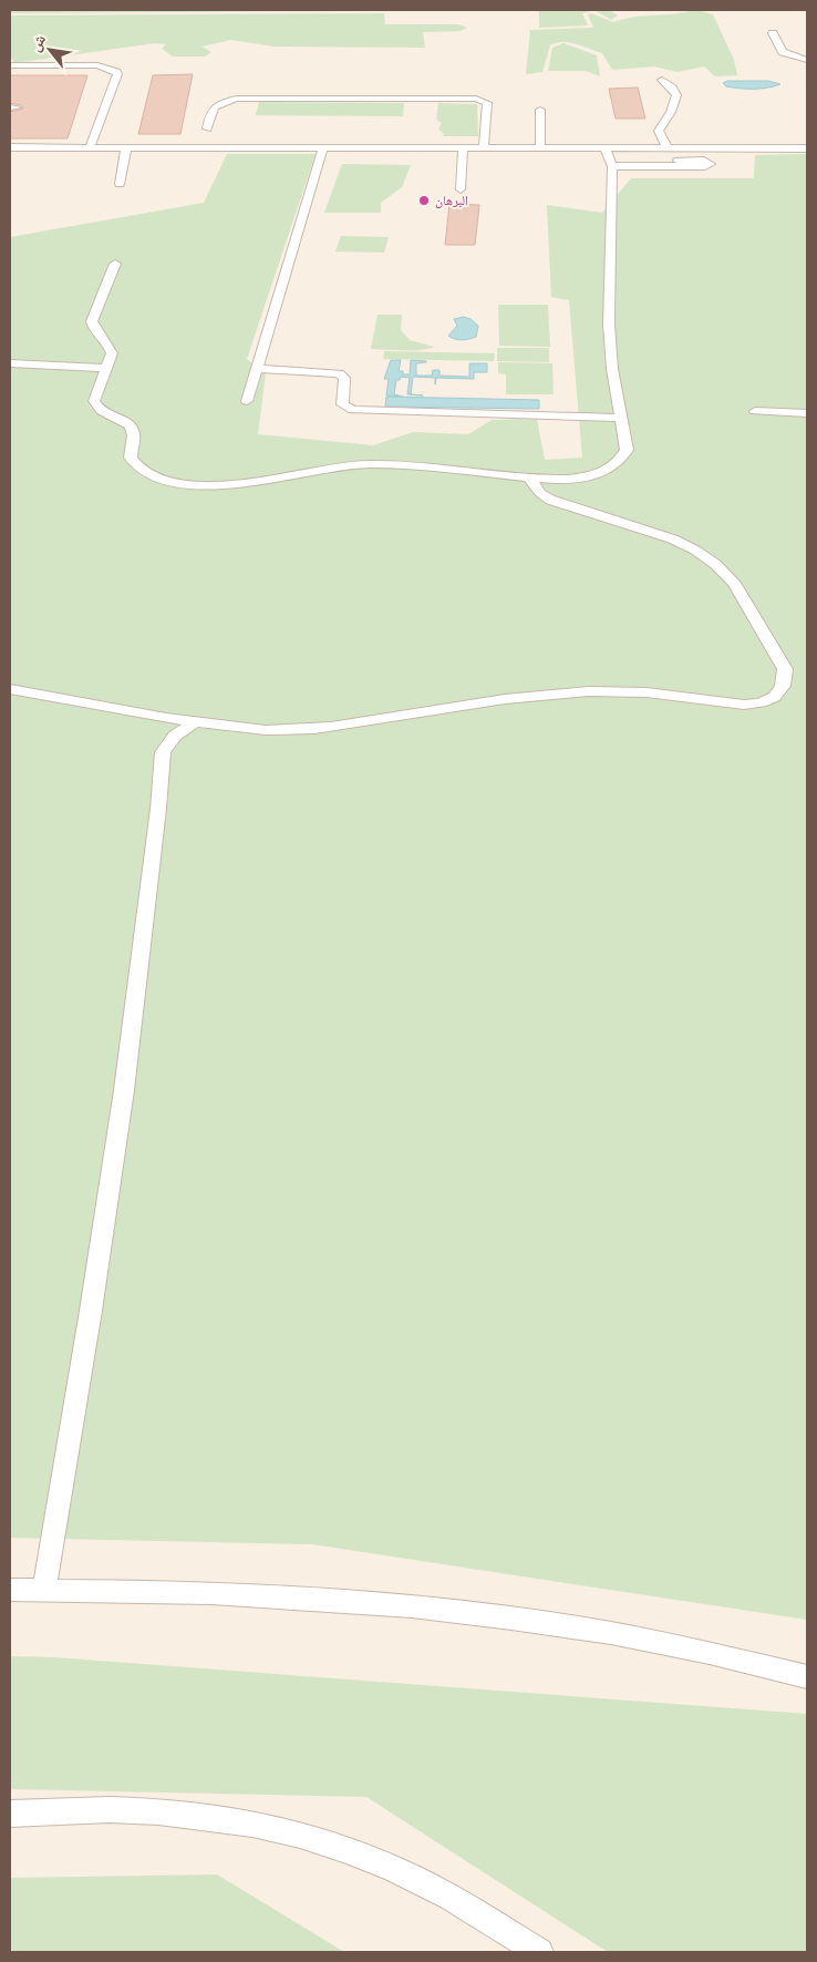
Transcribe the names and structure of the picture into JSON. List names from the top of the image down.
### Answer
{
  "places": ["البرهان"],
  "north": "top left"
}
